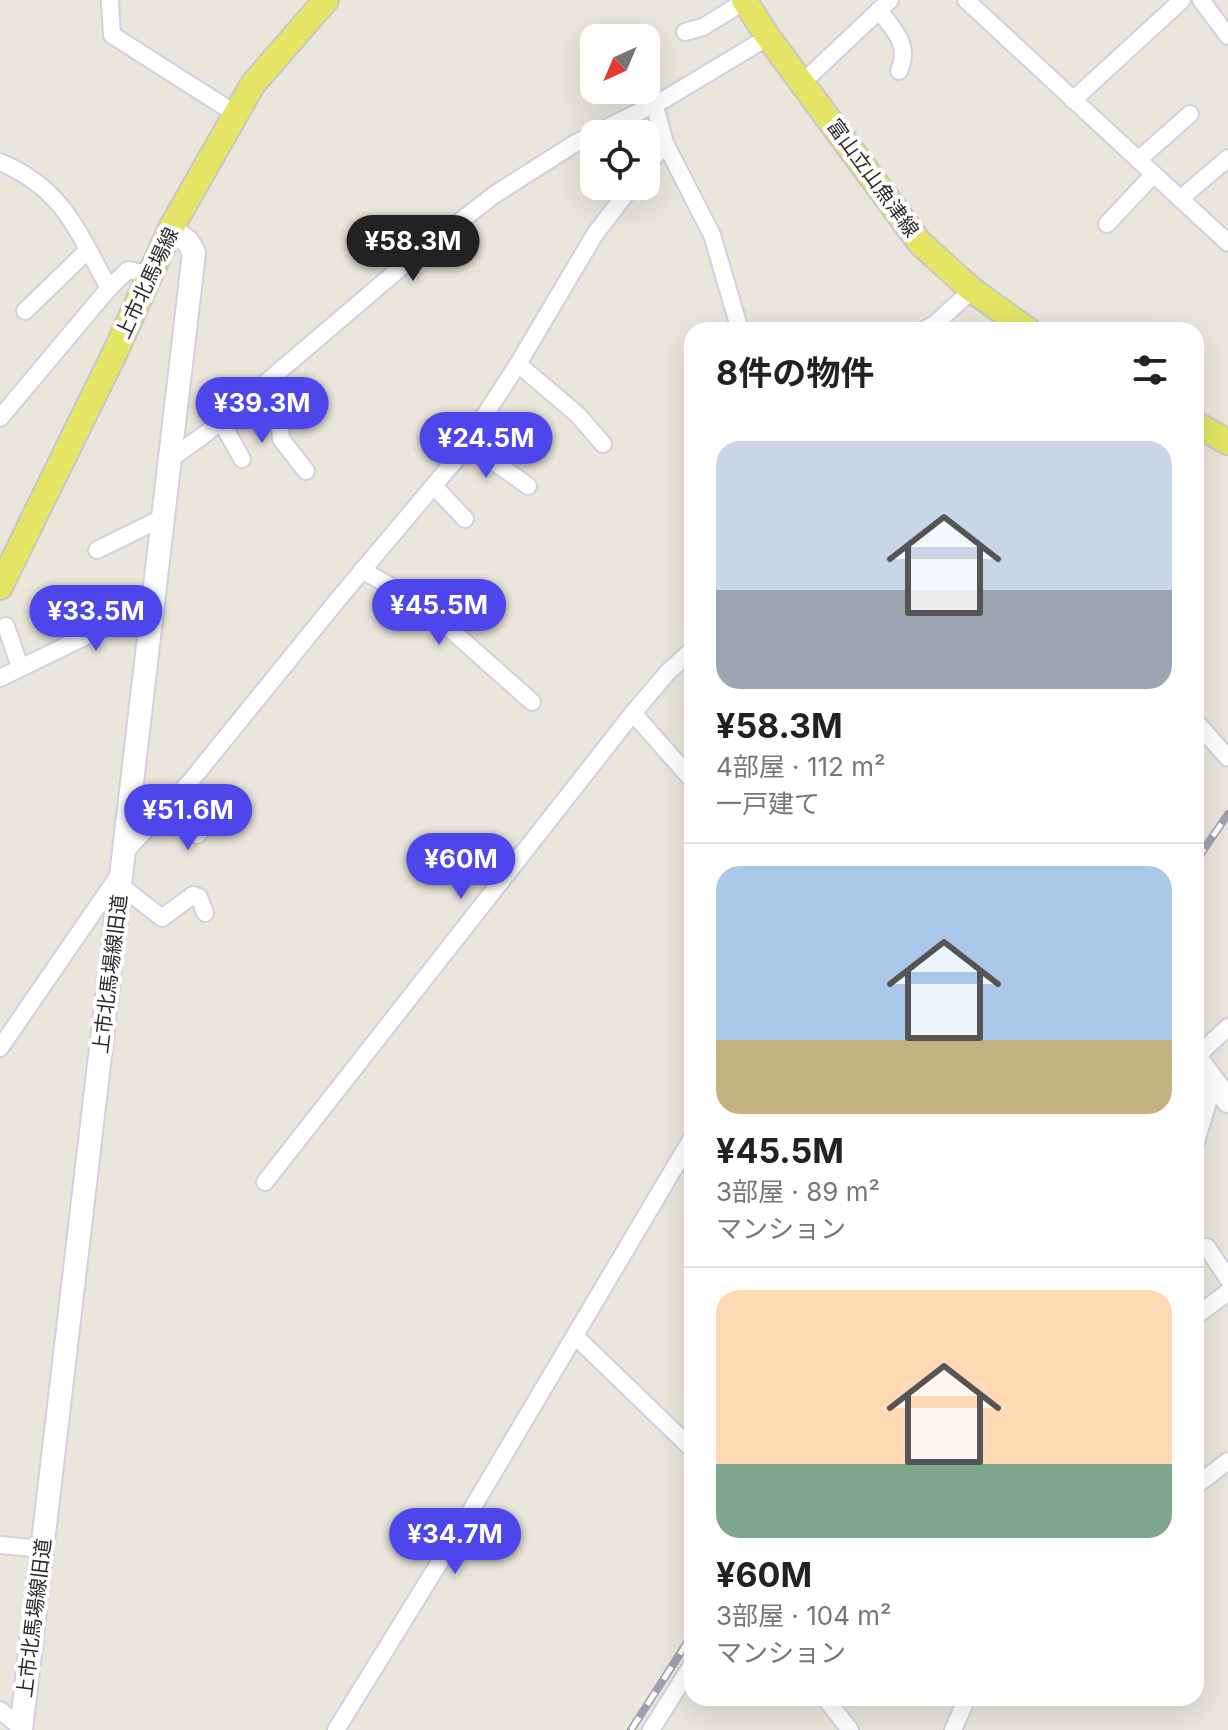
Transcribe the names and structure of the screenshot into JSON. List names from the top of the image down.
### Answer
{
  "streets": {
    "main road": ["富山立山魚津線", "上市北馬場線"],
    "street": ["上市北馬場線旧道"]
  },
  "crossings": [
    ["上市北馬場線", "上市北馬場線旧道"]
  ],
  "north": "bottom left",
  "page": {
    "price": [
      "¥58.3M",
      "¥39.3M",
      "¥24.5M",
      "¥45.5M",
      "¥33.5M",
      "¥51.6M",
      "¥60M",
      "¥34.7M"
    ],
    "heading": "8件の物件",
    "list": [
      {
        "name": "¥58.3M",
        "note": "4部屋 · 112 m² · 一戸建て"
      },
      {
        "name": "¥45.5M",
        "note": "3部屋 · 89 m² · マンション"
      },
      {
        "name": "¥60M",
        "note": "3部屋 · 104 m² · マンション"
      }
    ]
  }
}
